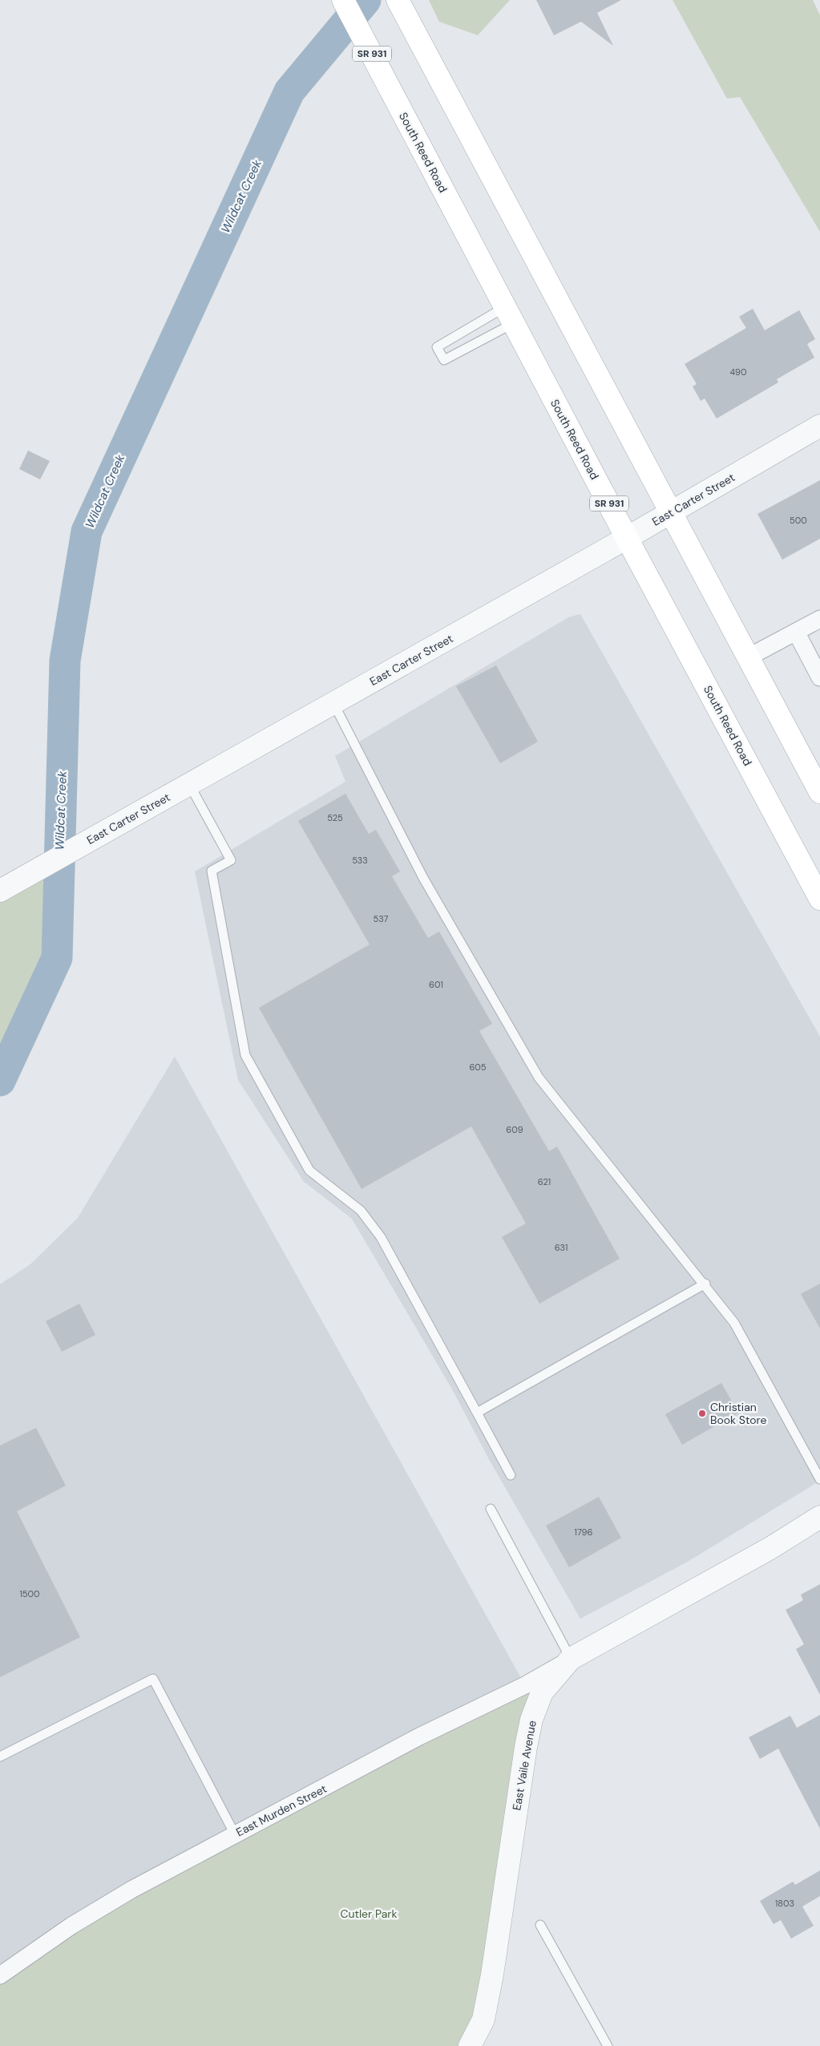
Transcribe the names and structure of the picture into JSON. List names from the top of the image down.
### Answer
{
  "streets": {
    "main road": ["SR 931", "South Reed Road"],
    "street": ["East Carter Street", "East Vaile Avenue", "East Murden Street"]
  },
  "crossings": [
    ["South Reed Road", "East Carter Street"],
    ["East Vaile Avenue", "East Murden Street"]
  ],
  "water": ["Wildcat Creek"],
  "parks": ["Cutler Park"],
  "places": ["Christian Book Store"],
  "house_numbers": [
    "490",
    "500",
    "525",
    "533",
    "537",
    "601",
    "605",
    "609",
    "621",
    "631",
    "1796",
    "1500",
    "1803"
  ]
}
